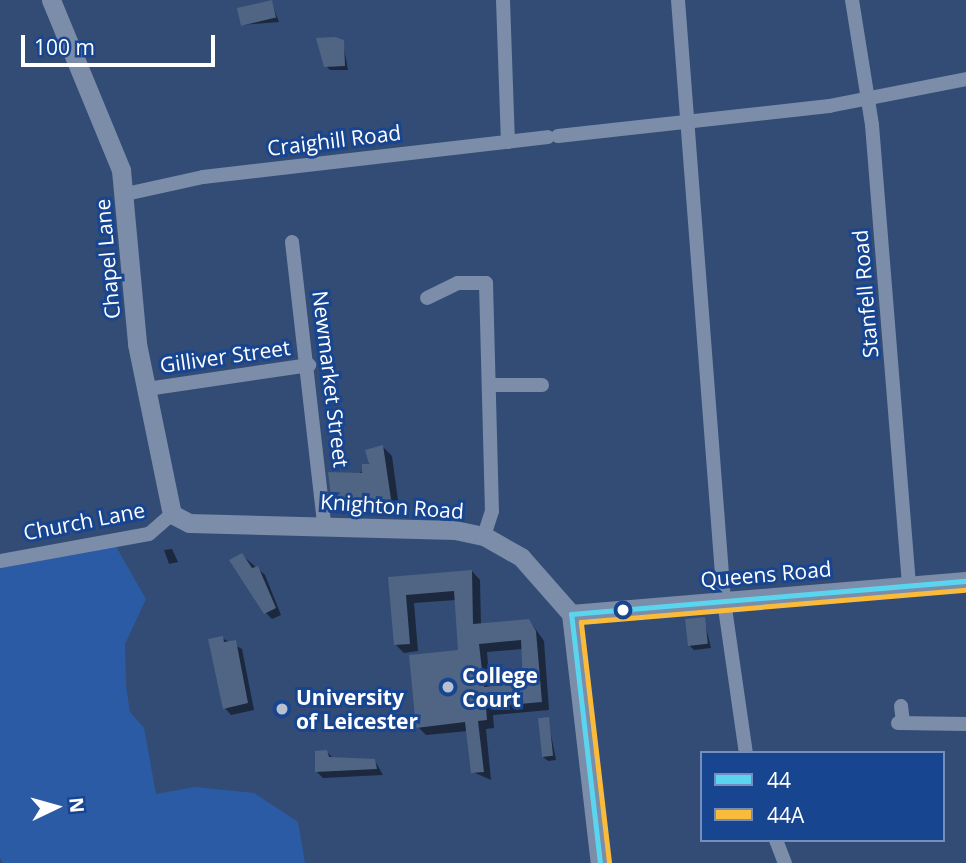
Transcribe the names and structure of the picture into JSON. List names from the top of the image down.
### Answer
{
  "streets": {
    "street": [
      "Craighill Road",
      "Chapel Lane",
      "Stanfell Road",
      "Gilliver Street",
      "Newmarket Street",
      "Knighton Road",
      "Church Lane",
      "Queens Road"
    ]
  },
  "crossings": [
    ["Craighill Road", "Chapel Lane"],
    ["Craighill Road", "Stanfell Road"],
    ["Chapel Lane", "Gilliver Street"],
    ["Chapel Lane", "Knighton Road"],
    ["Chapel Lane", "Church Lane"],
    ["Stanfell Road", "Queens Road"],
    ["Gilliver Street", "Newmarket Street"],
    ["Newmarket Street", "Knighton Road"],
    ["Knighton Road", "Church Lane"],
    ["Knighton Road", "Queens Road"]
  ],
  "places": ["College Court", "University of Leicester"],
  "lines": ["transit line 44", "transit line 44A"],
  "legend": ["44", "44A"],
  "scale_bar": "100 m",
  "north": "right"
}
